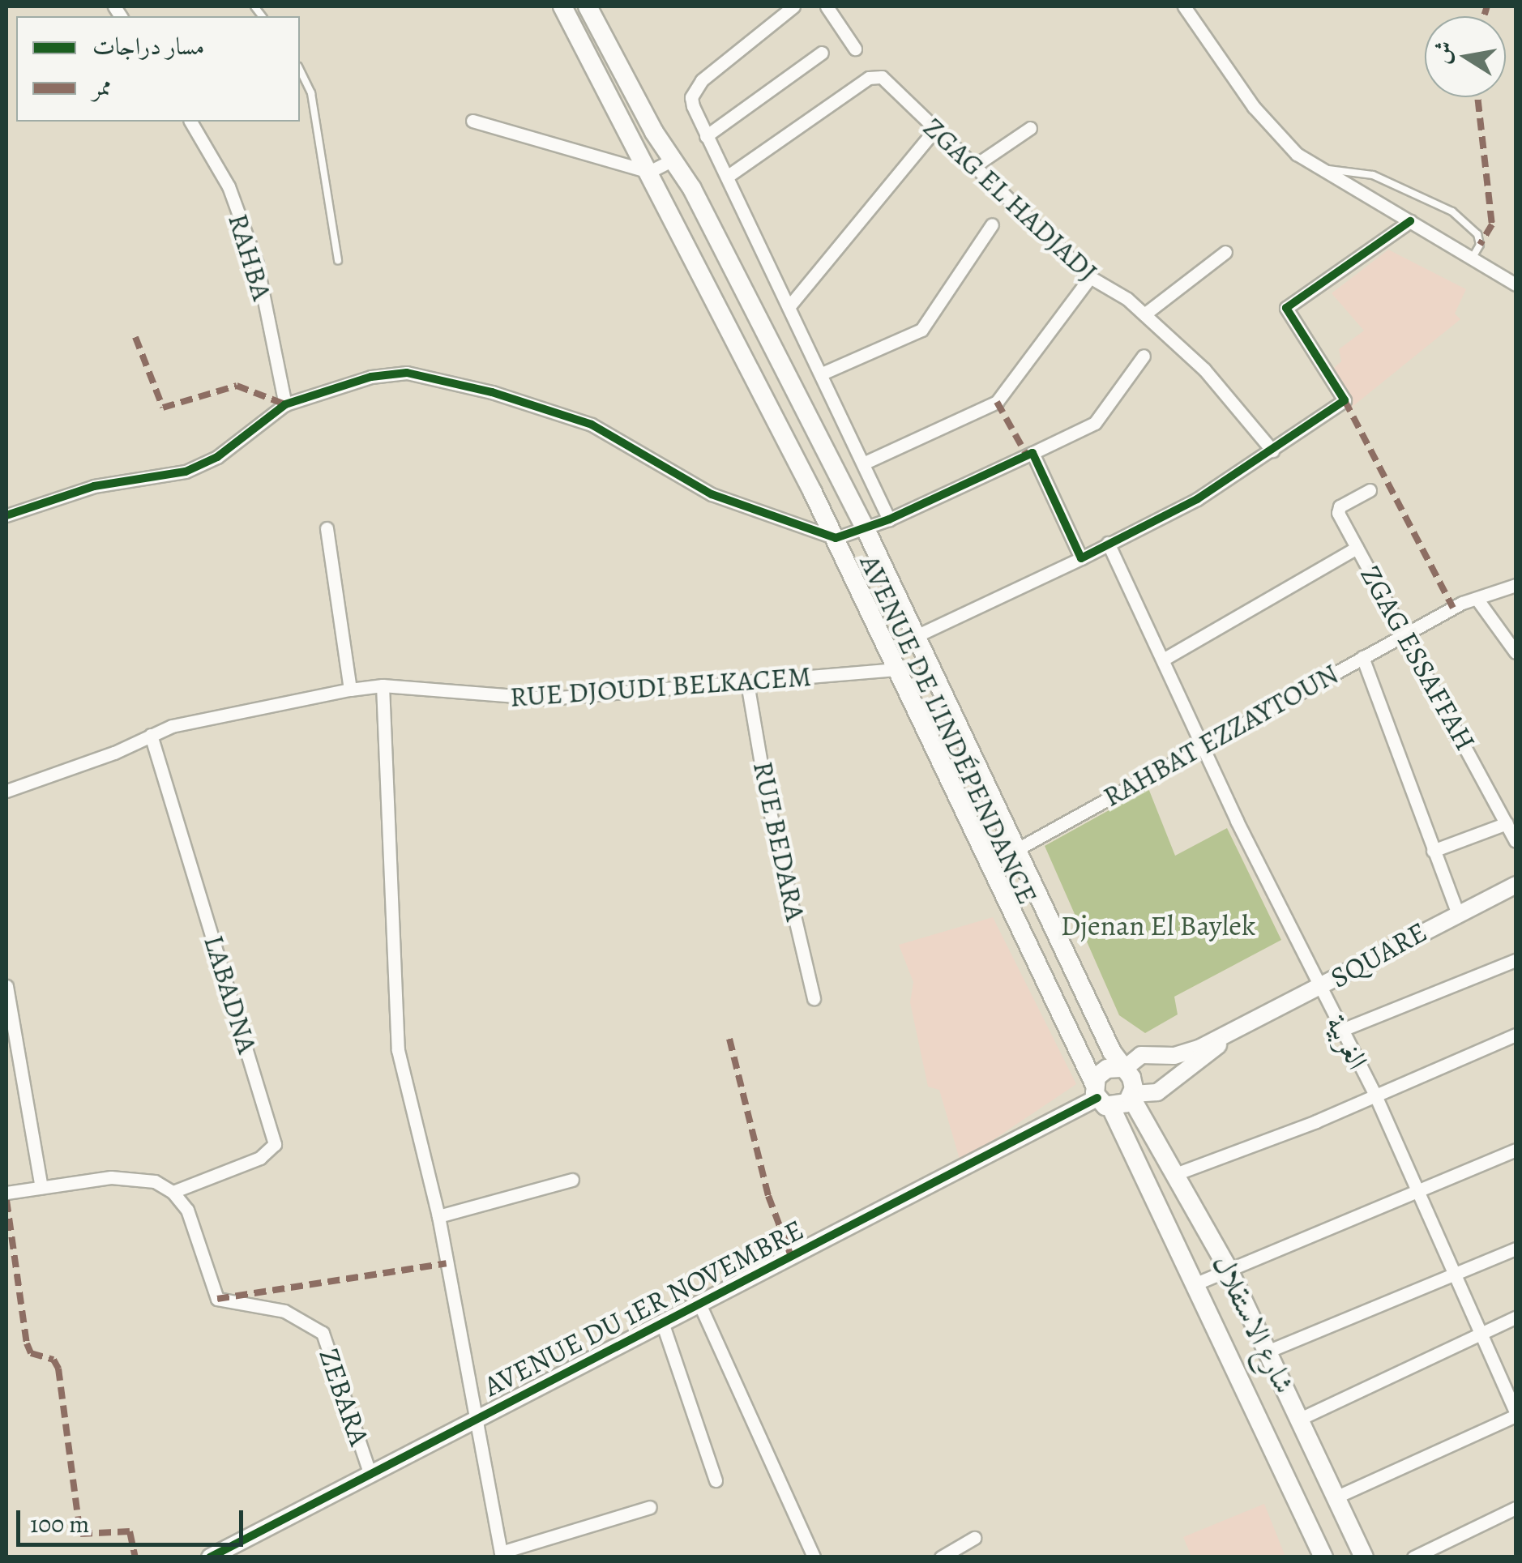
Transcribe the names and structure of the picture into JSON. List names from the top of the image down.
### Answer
{
  "streets": {
    "main road": ["AVENUE DE L'INDÉPENDANCE", "شارع الاستقلال"],
    "street": [
      "ZGAG EL HADJADJ",
      "RAHBA",
      "ZGAG ESSAFFAH",
      "RUE DJOUDI BELKACEM",
      "RAHBAT EZZAYTOUN",
      "RUE BEDARA",
      "SQUARE",
      "LABADNA",
      "الغربية",
      "AVENUE DU 1ER NOVEMBRE",
      "ZEBARA"
    ]
  },
  "crossings": [
    ["ZGAG ESSAFFAH", "RAHBAT EZZAYTOUN"],
    ["ZGAG ESSAFFAH", "SQUARE"],
    ["RUE DJOUDI BELKACEM", "AVENUE DE L'INDÉPENDANCE"],
    ["RUE DJOUDI BELKACEM", "RUE BEDARA"],
    ["RUE DJOUDI BELKACEM", "LABADNA"],
    ["AVENUE DE L'INDÉPENDANCE", "RAHBAT EZZAYTOUN"],
    ["AVENUE DE L'INDÉPENDANCE", "AVENUE DU 1ER NOVEMBRE"],
    ["AVENUE DE L'INDÉPENDANCE", "شارع الاستقلال"],
    ["RAHBAT EZZAYTOUN", "الغربية"],
    ["SQUARE", "الغربية"],
    ["LABADNA", "ZEBARA"],
    ["AVENUE DU 1ER NOVEMBRE", "ZEBARA"]
  ],
  "parks": ["Djenan El Baylek"],
  "legend": ["مسار دراجات", "ممر"],
  "scale_bar": "100 m",
  "north": "left"
}
